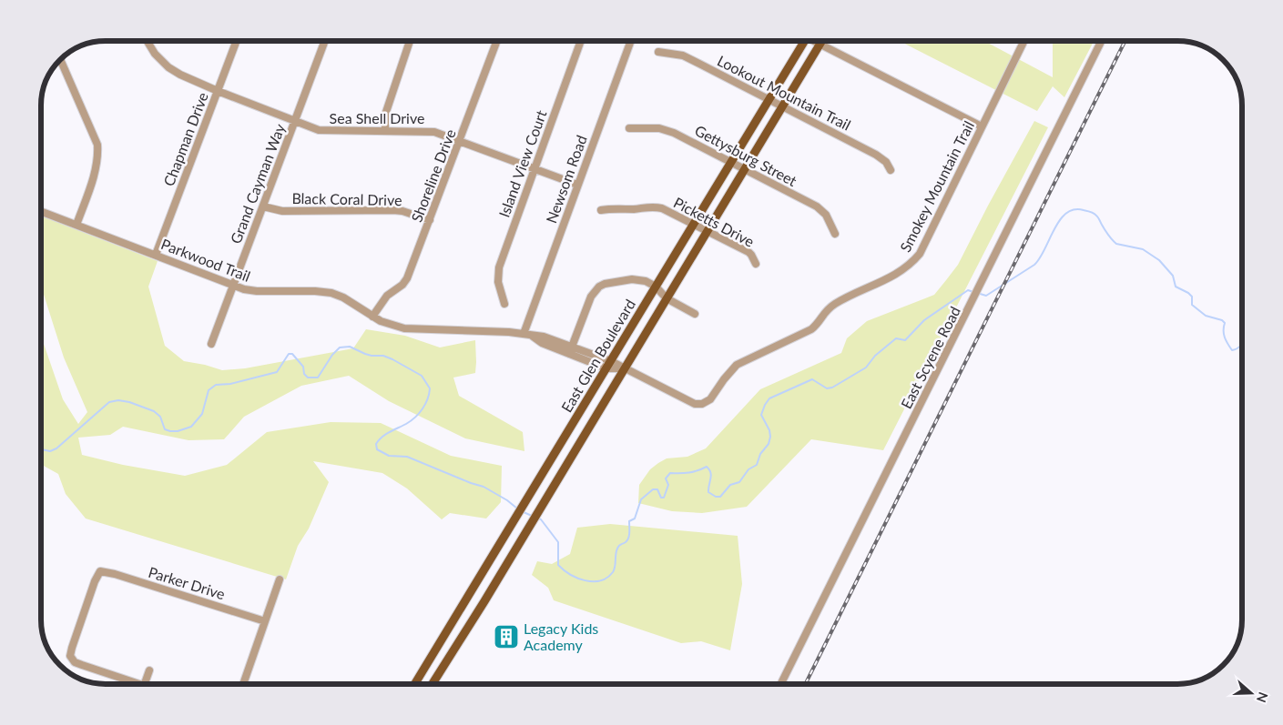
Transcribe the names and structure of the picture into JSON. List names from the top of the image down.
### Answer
{
  "streets": {
    "main road": ["East Glen Boulevard"],
    "street": [
      "Lookout Mountain Trail",
      "Sea Shell Drive",
      "Chapman Drive",
      "Gettysburg Street",
      "Island View Court",
      "Shoreline Drive",
      "Newsom Road",
      "Grand Cayman Way",
      "Smokey Mountain Trail",
      "Black Coral Drive",
      "Picketts Drive",
      "Parkwood Trail",
      "East Scyene Road",
      "Parker Drive"
    ]
  },
  "crossings": [
    ["Lookout Mountain Trail", "East Glen Boulevard"],
    ["Sea Shell Drive", "Chapman Drive"],
    ["Sea Shell Drive", "Island View Court"],
    ["Sea Shell Drive", "Shoreline Drive"],
    ["Sea Shell Drive", "Newsom Road"],
    ["Sea Shell Drive", "Grand Cayman Way"],
    ["Chapman Drive", "Parkwood Trail"],
    ["Gettysburg Street", "East Glen Boulevard"],
    ["Shoreline Drive", "Black Coral Drive"],
    ["Shoreline Drive", "Parkwood Trail"],
    ["Newsom Road", "Parkwood Trail"],
    ["Grand Cayman Way", "Black Coral Drive"],
    ["Grand Cayman Way", "Parkwood Trail"],
    ["Smokey Mountain Trail", "Parkwood Trail"],
    ["Smokey Mountain Trail", "East Glen Boulevard"],
    ["Picketts Drive", "East Glen Boulevard"],
    ["Parkwood Trail", "East Glen Boulevard"]
  ],
  "places": {
    "building": ["Legacy Kids Academy"]
  },
  "north": "right"
}
